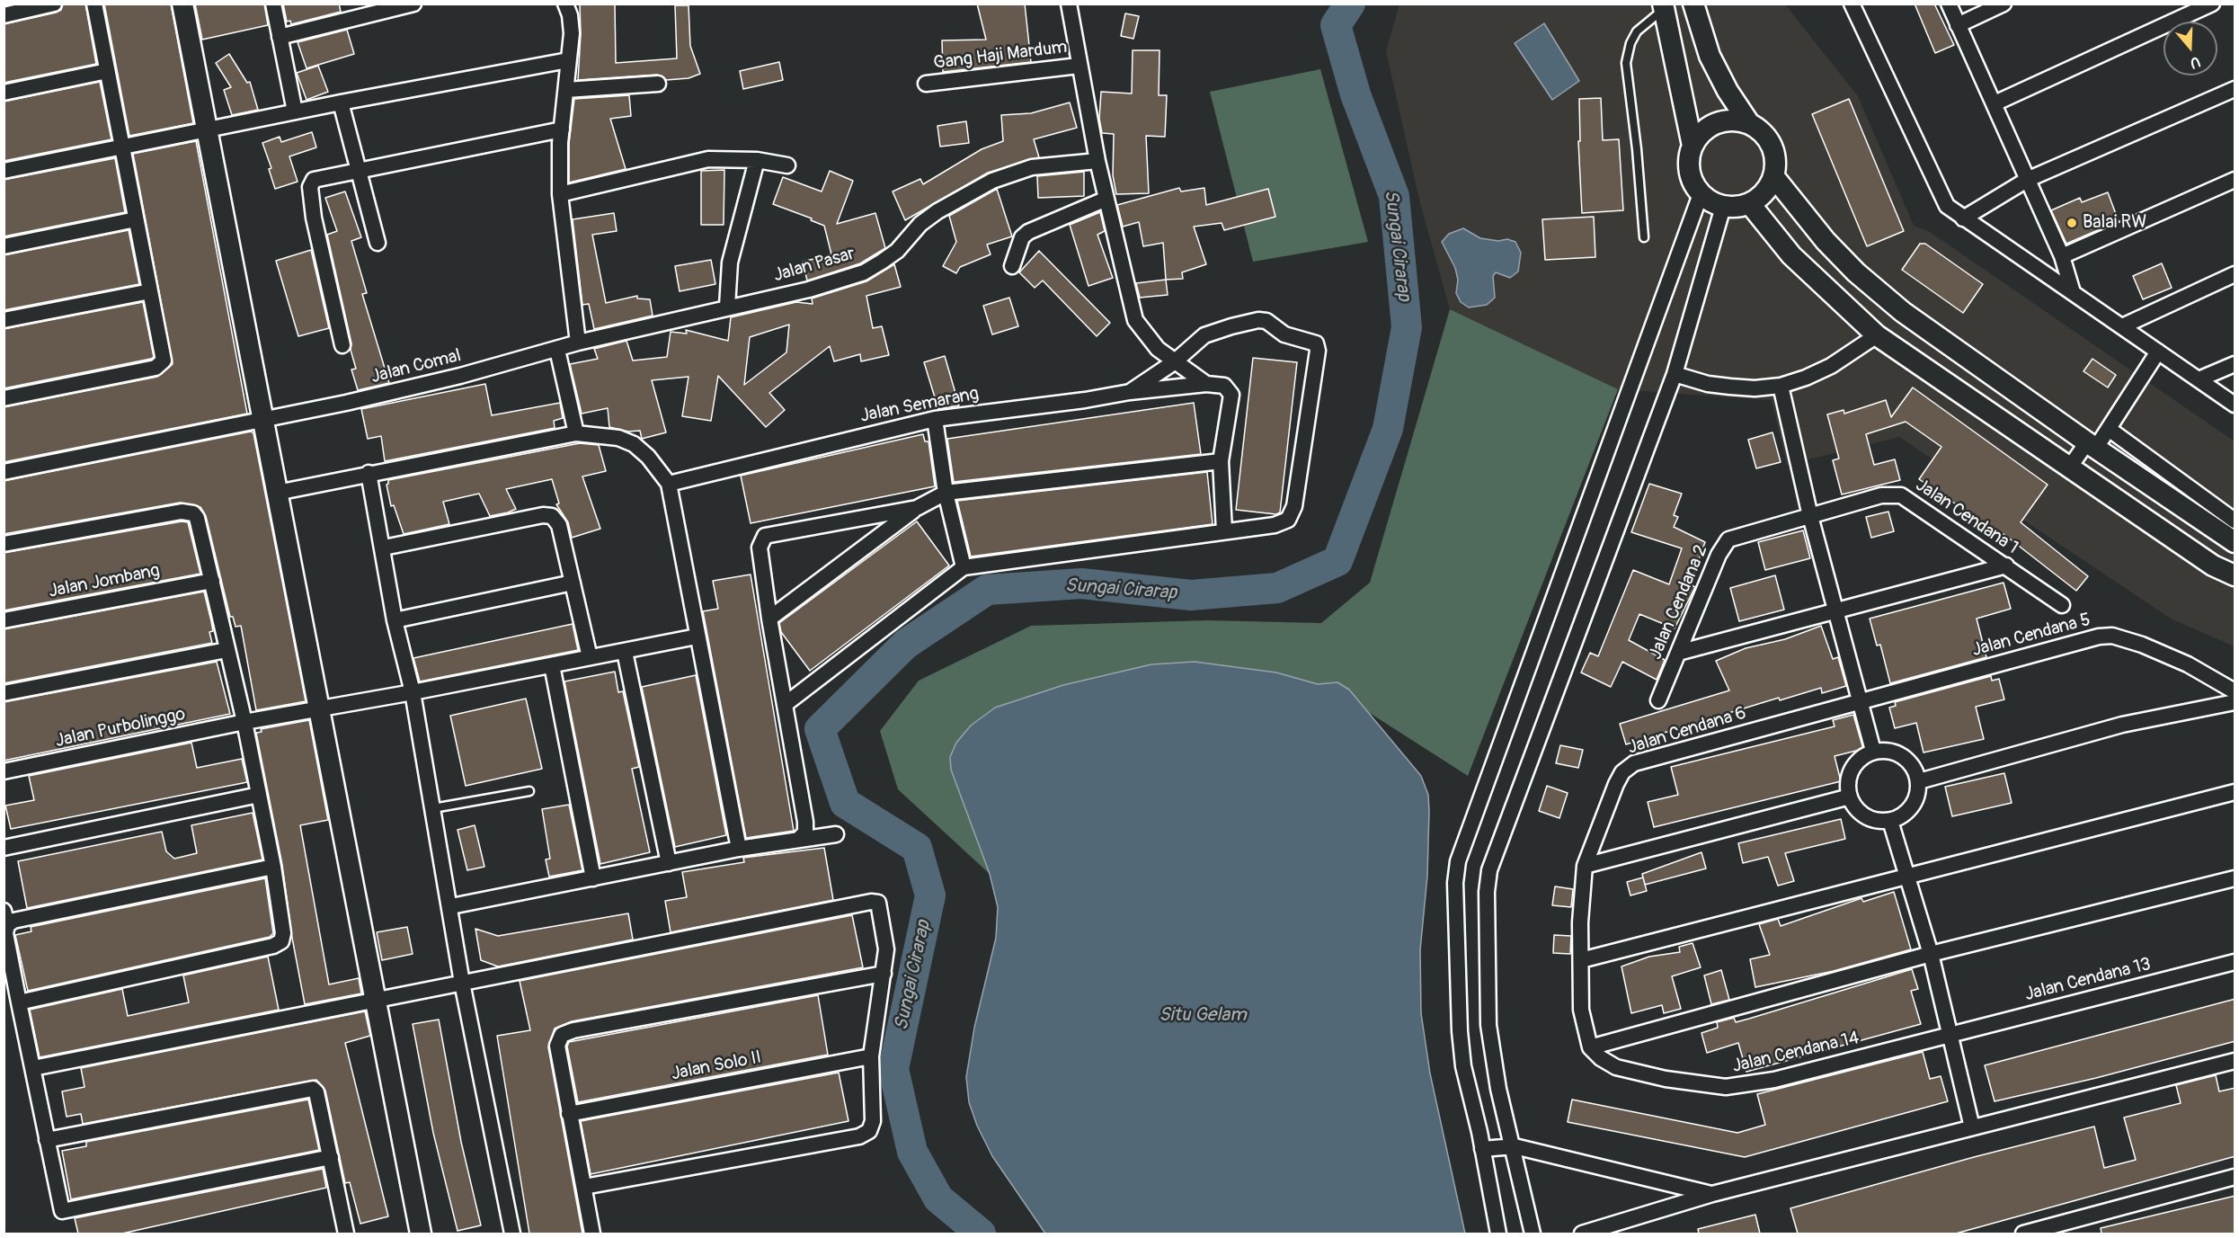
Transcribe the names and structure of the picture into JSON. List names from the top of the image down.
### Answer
{
  "streets": {
    "street": [
      "Gang Haji Mardum",
      "Jalan Pasar",
      "Jalan Comal",
      "Jalan Semarang",
      "Jalan Cendana 1",
      "Jalan Jombang",
      "Jalan Cendana 2",
      "Jalan Cendana 5",
      "Jalan Purbolinggo",
      "Jalan Cendana 6",
      "Jalan Cendana 13",
      "Jalan Cendana 14",
      "Jalan Solo II"
    ]
  },
  "crossings": [
    ["Jalan Pasar", "Jalan Comal"],
    ["Jalan Cendana 1", "Jalan Cendana 2"],
    ["Jalan Cendana 5", "Jalan Cendana 6"],
    ["Jalan Cendana 6", "Jalan Cendana 14"],
    ["Jalan Cendana 13", "Jalan Cendana 14"]
  ],
  "water": ["Sungai Cirarap", "Situ Gelam"],
  "places": ["Balai RW"],
  "north": "bottom"
}
